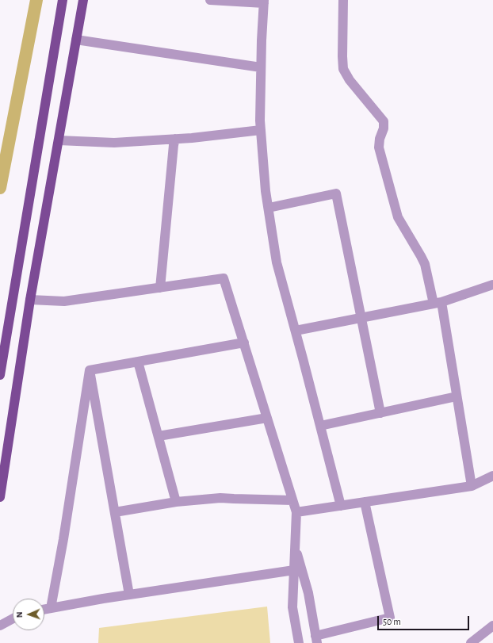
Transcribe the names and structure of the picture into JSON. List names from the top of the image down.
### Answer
{
  "scale_bar": "50 m",
  "north": "left"
}
